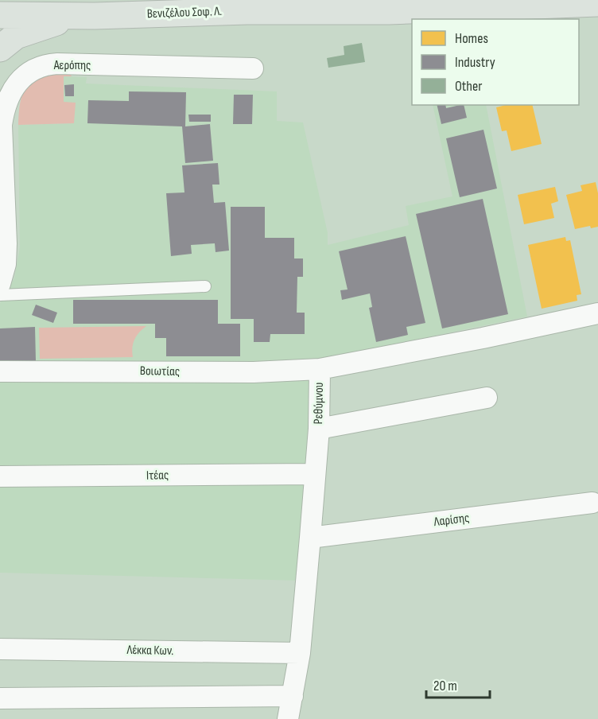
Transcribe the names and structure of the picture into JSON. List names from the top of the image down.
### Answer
{
  "streets": {
    "main road": ["Βενιζέλου Σοφ. Λ."],
    "street": [
      "Αερόπης",
      "Βοιωτίας",
      "Ρεθύμνου",
      "Ιτέας",
      "Λαρίσης",
      "Λέκκα Κων."
    ]
  },
  "crossings": [
    ["Βοιωτίας", "Ρεθύμνου"],
    ["Ρεθύμνου", "Ιτέας"],
    ["Ρεθύμνου", "Λαρίσης"],
    ["Ρεθύμνου", "Λέκκα Κων."]
  ],
  "legend": ["Homes", "Industry", "Other"],
  "scale_bar": "20 m"
}
